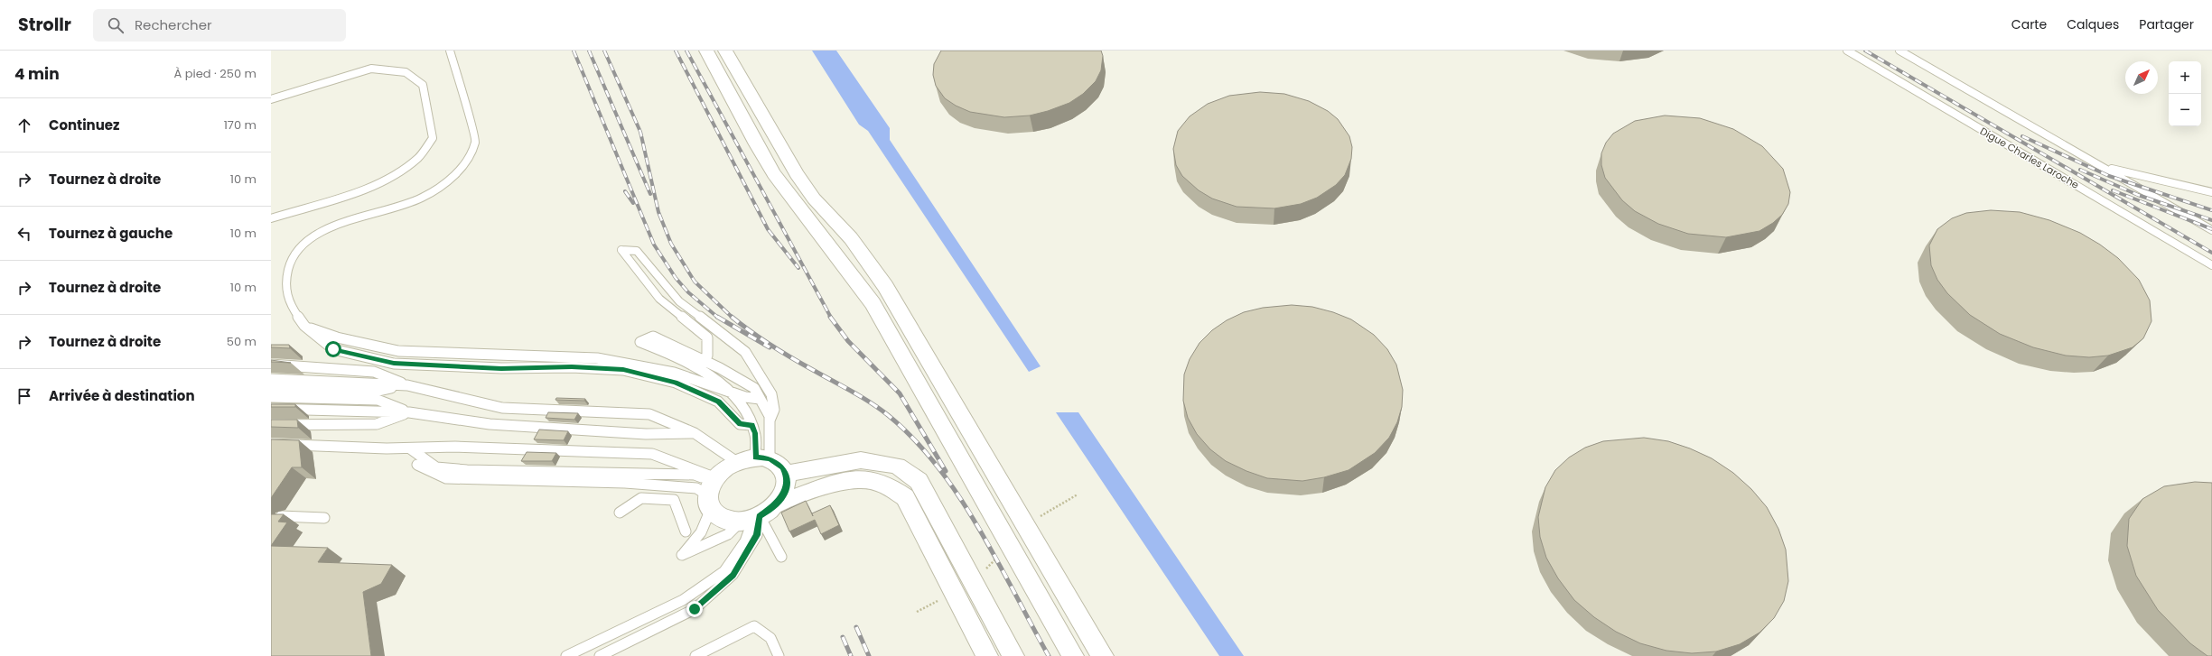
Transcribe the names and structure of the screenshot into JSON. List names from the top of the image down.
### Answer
{
  "streets": {
    "lane": ["Digue Charles Laroche"]
  },
  "north": "top right",
  "page": {
    "header": "Strollr",
    "search": "Rechercher",
    "nav": ["Carte", "Calques", "Partager"],
    "heading": ["4 min", "À pied · 250 m"],
    "map_buttons": ["+", "−"],
    "list": [
      ["Continuez", "170 m"],
      ["Tournez à droite", "10 m"],
      ["Tournez à gauche", "10 m"],
      ["Tournez à droite", "10 m"],
      ["Tournez à droite", "50 m"],
      "Arrivée à destination"
    ]
  }
}
